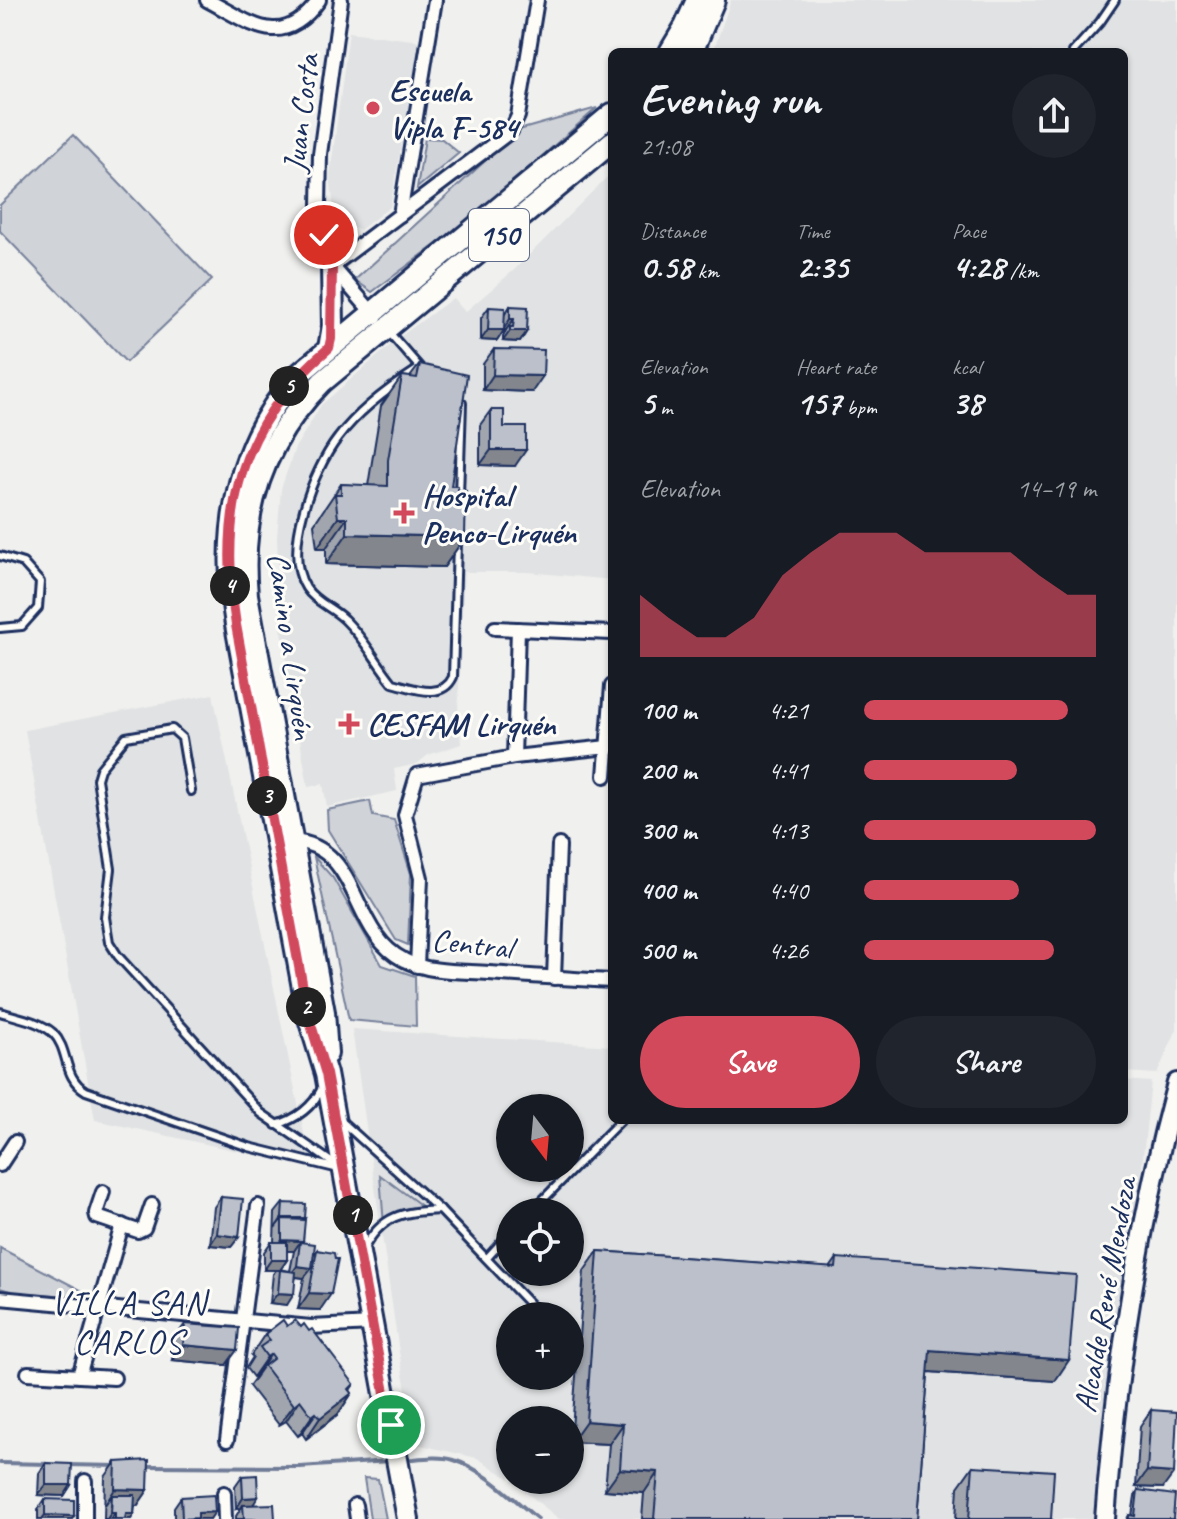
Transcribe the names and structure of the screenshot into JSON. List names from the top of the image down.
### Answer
{
  "streets": {
    "main road": ["150", "Camino a Lirquén"],
    "street": ["Juan Costa", "Central", "Alcalde René Mendoza"]
  },
  "crossings": [
    ["Juan Costa", "Camino a Lirquén"],
    ["150", "Camino a Lirquén"],
    ["Camino a Lirquén", "Central"]
  ],
  "districts": ["VILLA SAN CARLOS"],
  "places": {
    "other": ["Escuela Vipla F-584"],
    "health": ["Hospital Penco-Lirquén", "CESFAM Lirquén"]
  },
  "north": "bottom",
  "page": {
    "heading": ["Evening run", "21:08"],
    "stats": [
      ["Distance", "0.58 km"],
      ["Time", "2:35"],
      ["Pace", "4:28 /km"],
      ["Elevation", "5 m"],
      ["Heart rate", "157 bpm"],
      ["kcal", "38"]
    ],
    "pins": [
      "5",
      "4",
      "3",
      "2",
      "1"
    ],
    "chart": ["Elevation", "14–19 m"],
    "list": [
      {
        "name": "100 m",
        "note": "4:21"
      },
      {
        "name": "200 m",
        "note": "4:41"
      },
      {
        "name": "300 m",
        "note": "4:13"
      },
      {
        "name": "400 m",
        "note": "4:40"
      },
      {
        "name": "500 m",
        "note": "4:26"
      }
    ],
    "buttons": ["Save", "Share"],
    "map_buttons": ["+", "−"]
  }
}
